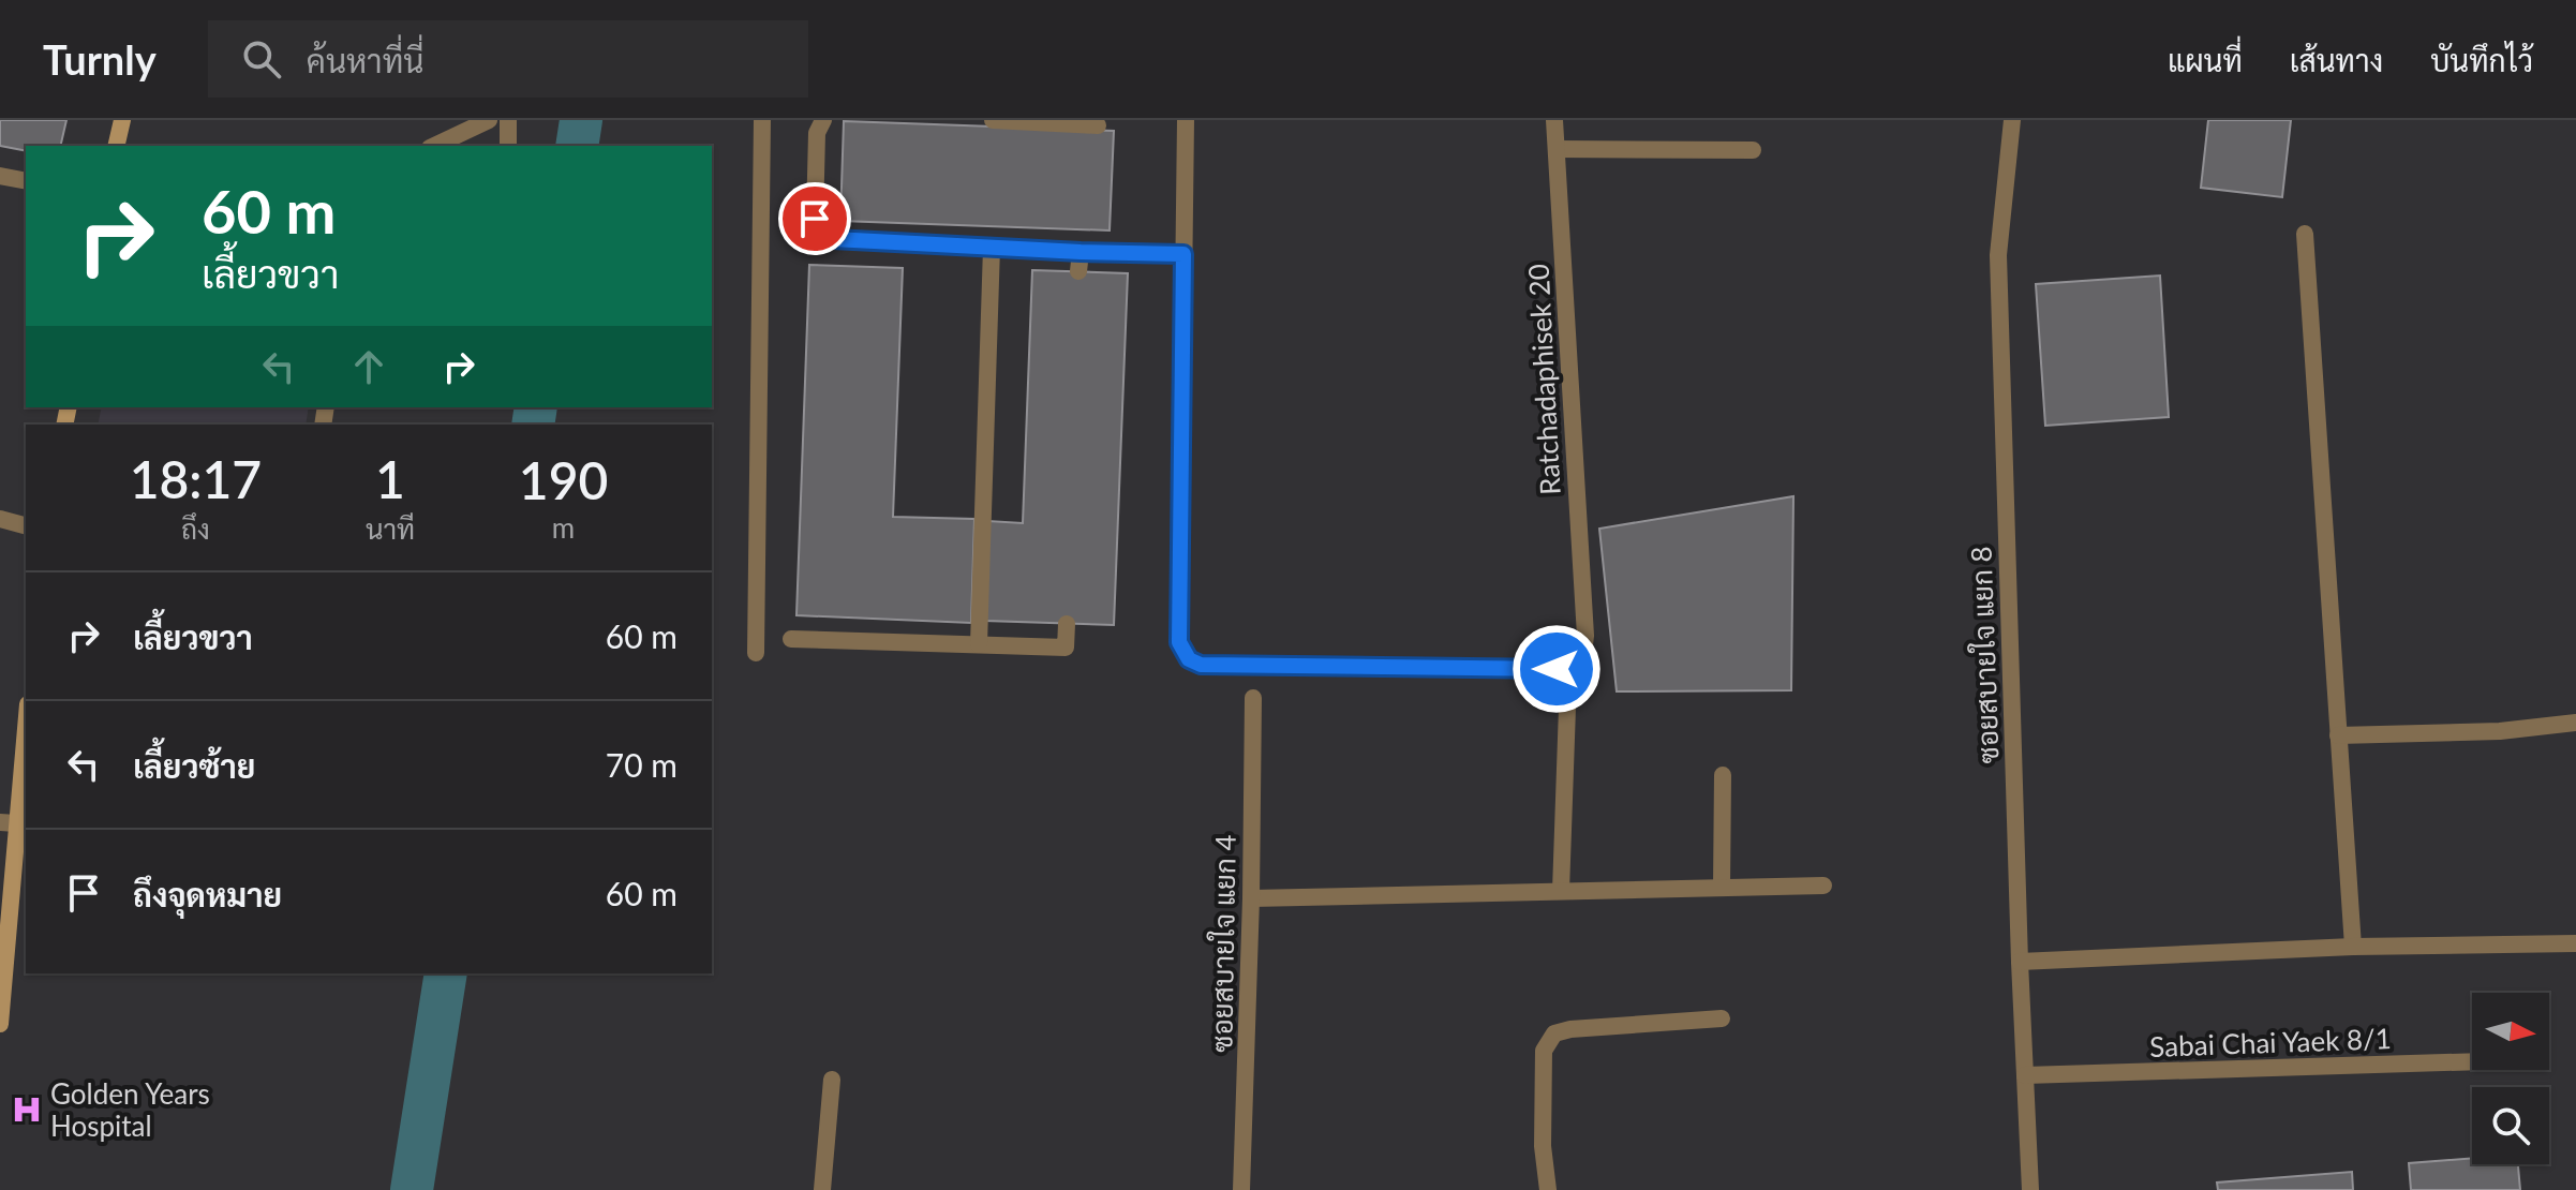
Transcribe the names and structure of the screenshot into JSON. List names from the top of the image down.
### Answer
{
  "streets": {
    "street": [
      "Ratchadaphisek 20",
      "ซอยสบายใจ แยก 8",
      "ซอยสบายใจ แยก 4",
      "Sabai Chai Yaek 8/1"
    ]
  },
  "crossings": [
    ["ซอยสบายใจ แยก 8", "Sabai Chai Yaek 8/1"]
  ],
  "places": {
    "hospital": ["Golden Years Hospital"]
  },
  "north": "right",
  "page": {
    "header": "Turnly",
    "search": "ค้นหาที่นี่",
    "nav": ["แผนที่", "เส้นทาง", "บันทึกไว้"],
    "turn": ["60 m", "เลี้ยวขวา"],
    "eta": [
      "18:17",
      "ถึง",
      "1",
      "นาที",
      "190",
      "m"
    ],
    "list": [
      {
        "name": "เลี้ยวขวา",
        "value": "60 m"
      },
      {
        "name": "เลี้ยวซ้าย",
        "value": "70 m"
      },
      {
        "name": "ถึงจุดหมาย",
        "value": "60 m"
      }
    ]
  }
}
